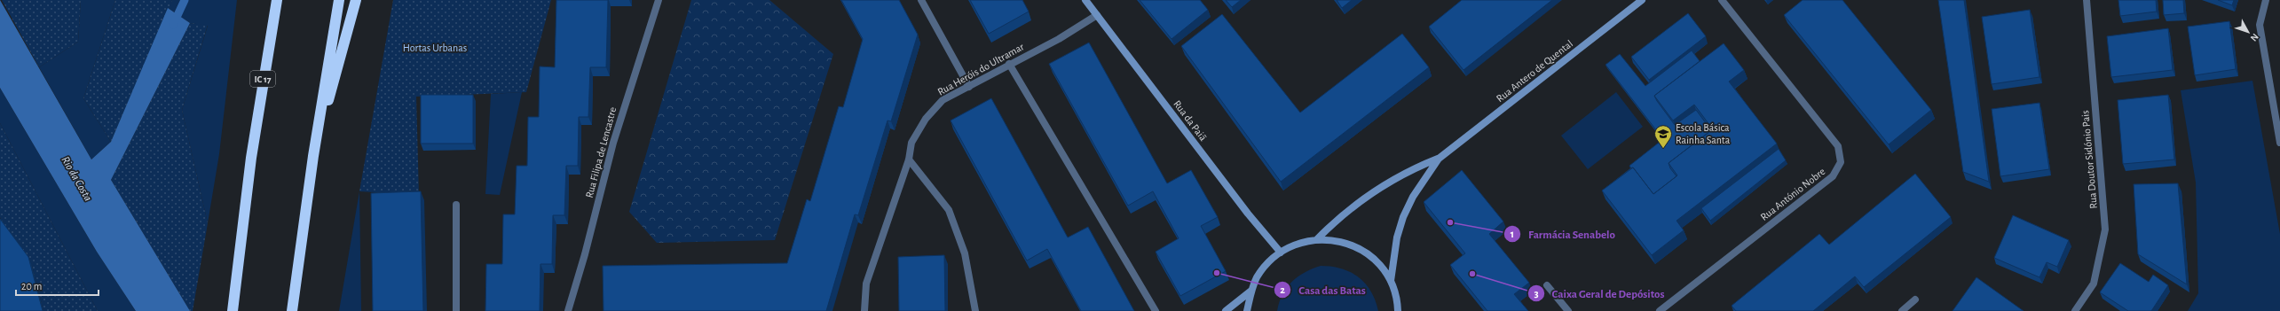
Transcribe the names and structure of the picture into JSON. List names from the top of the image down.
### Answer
{
  "streets": {
    "highway": ["IC 17"],
    "street": [
      "Rua Heróis do Ultramar",
      "Rua Antero de Quental",
      "Rua da Paiã",
      "Rua Filipa de Lencastre",
      "Rua Doutor Sidónio Pais",
      "Rua António Nobre"
    ]
  },
  "crossings": [
    ["Rua Heróis do Ultramar", "Rua da Paiã"]
  ],
  "water": ["Rio da Costa"],
  "parks": ["Hortas Urbanas"],
  "places": {
    "school or university": ["Escola Básica Rainha Santa"],
    "other": ["Farmácia Senabelo", "Casa das Batas", "Caixa Geral de Depósitos"]
  },
  "scale_bar": "20 m",
  "north": "bottom right"
}
